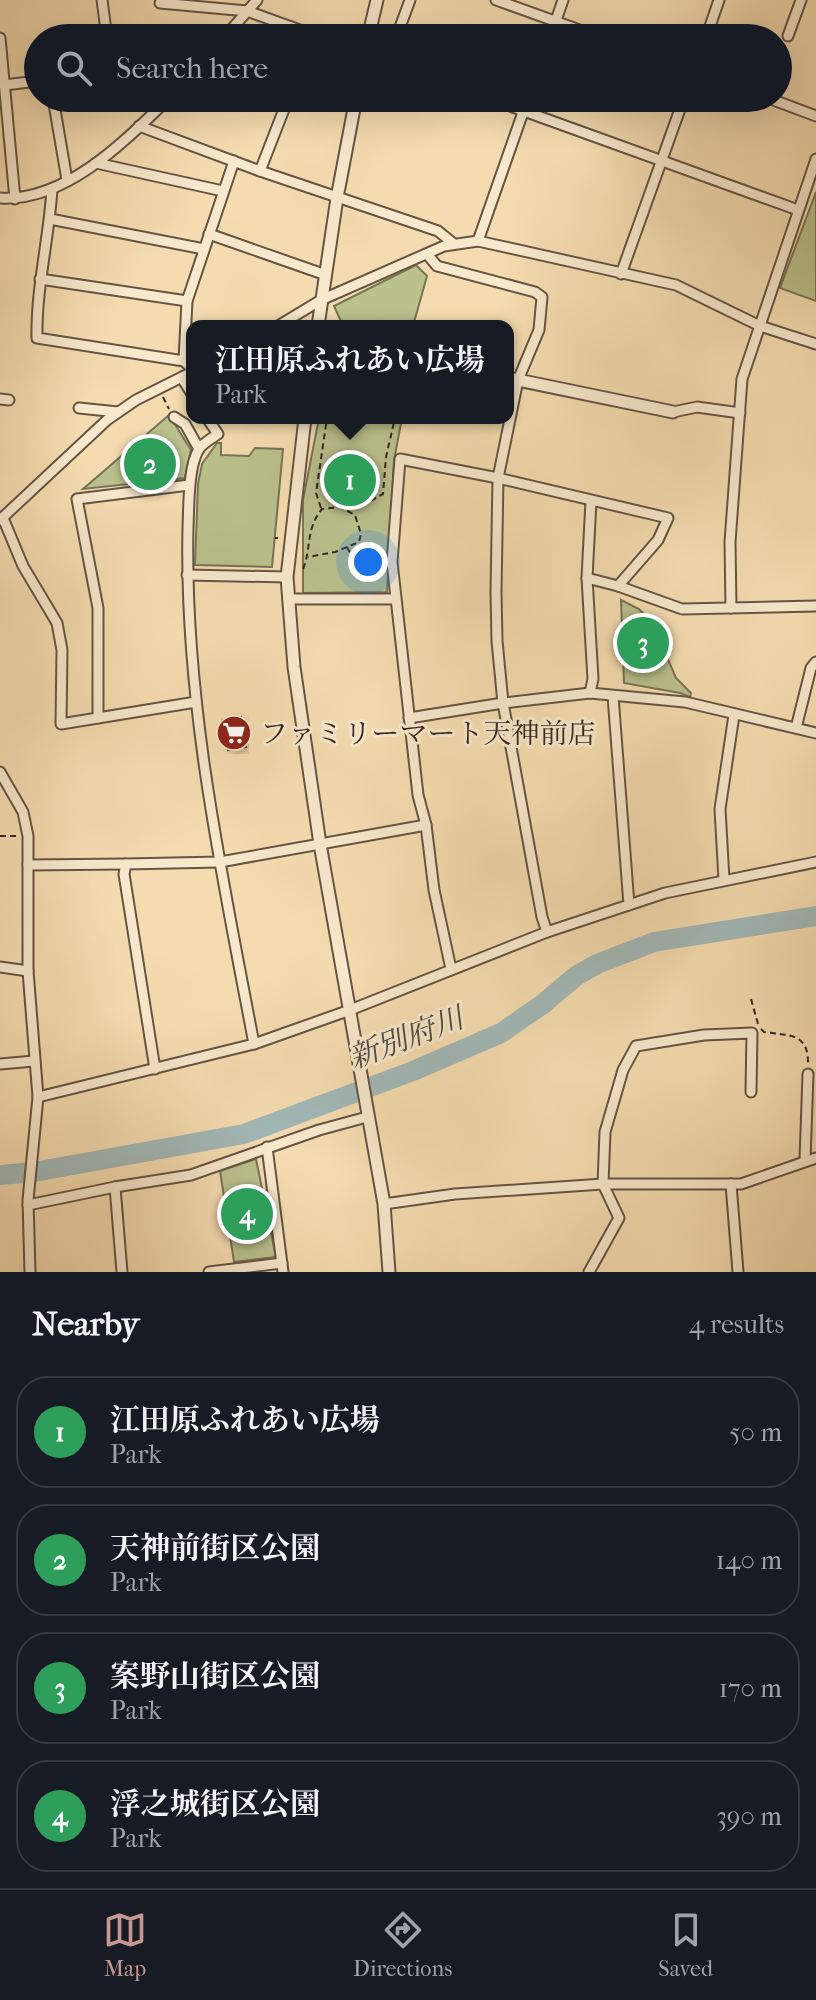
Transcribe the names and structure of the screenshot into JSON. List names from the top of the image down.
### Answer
{
  "water": ["新別府川"],
  "places": {
    "supermarket": ["ファミリーマート天神前店"]
  },
  "page": {
    "search": "Search here",
    "popup": ["江田原ふれあい広場", "Park"],
    "pins": [
      "2",
      "1",
      "3",
      "4"
    ],
    "heading": ["Nearby", "4 results"],
    "list": [
      {
        "mark": "1",
        "name": "江田原ふれあい広場",
        "note": "Park",
        "value": "50 m"
      },
      {
        "mark": "2",
        "name": "天神前街区公園",
        "note": "Park",
        "value": "140 m"
      },
      {
        "mark": "3",
        "name": "案野山街区公園",
        "note": "Park",
        "value": "170 m"
      },
      {
        "mark": "4",
        "name": "浮之城街区公園",
        "note": "Park",
        "value": "390 m"
      }
    ],
    "nav": ["Map", "Directions", "Saved"]
  }
}
